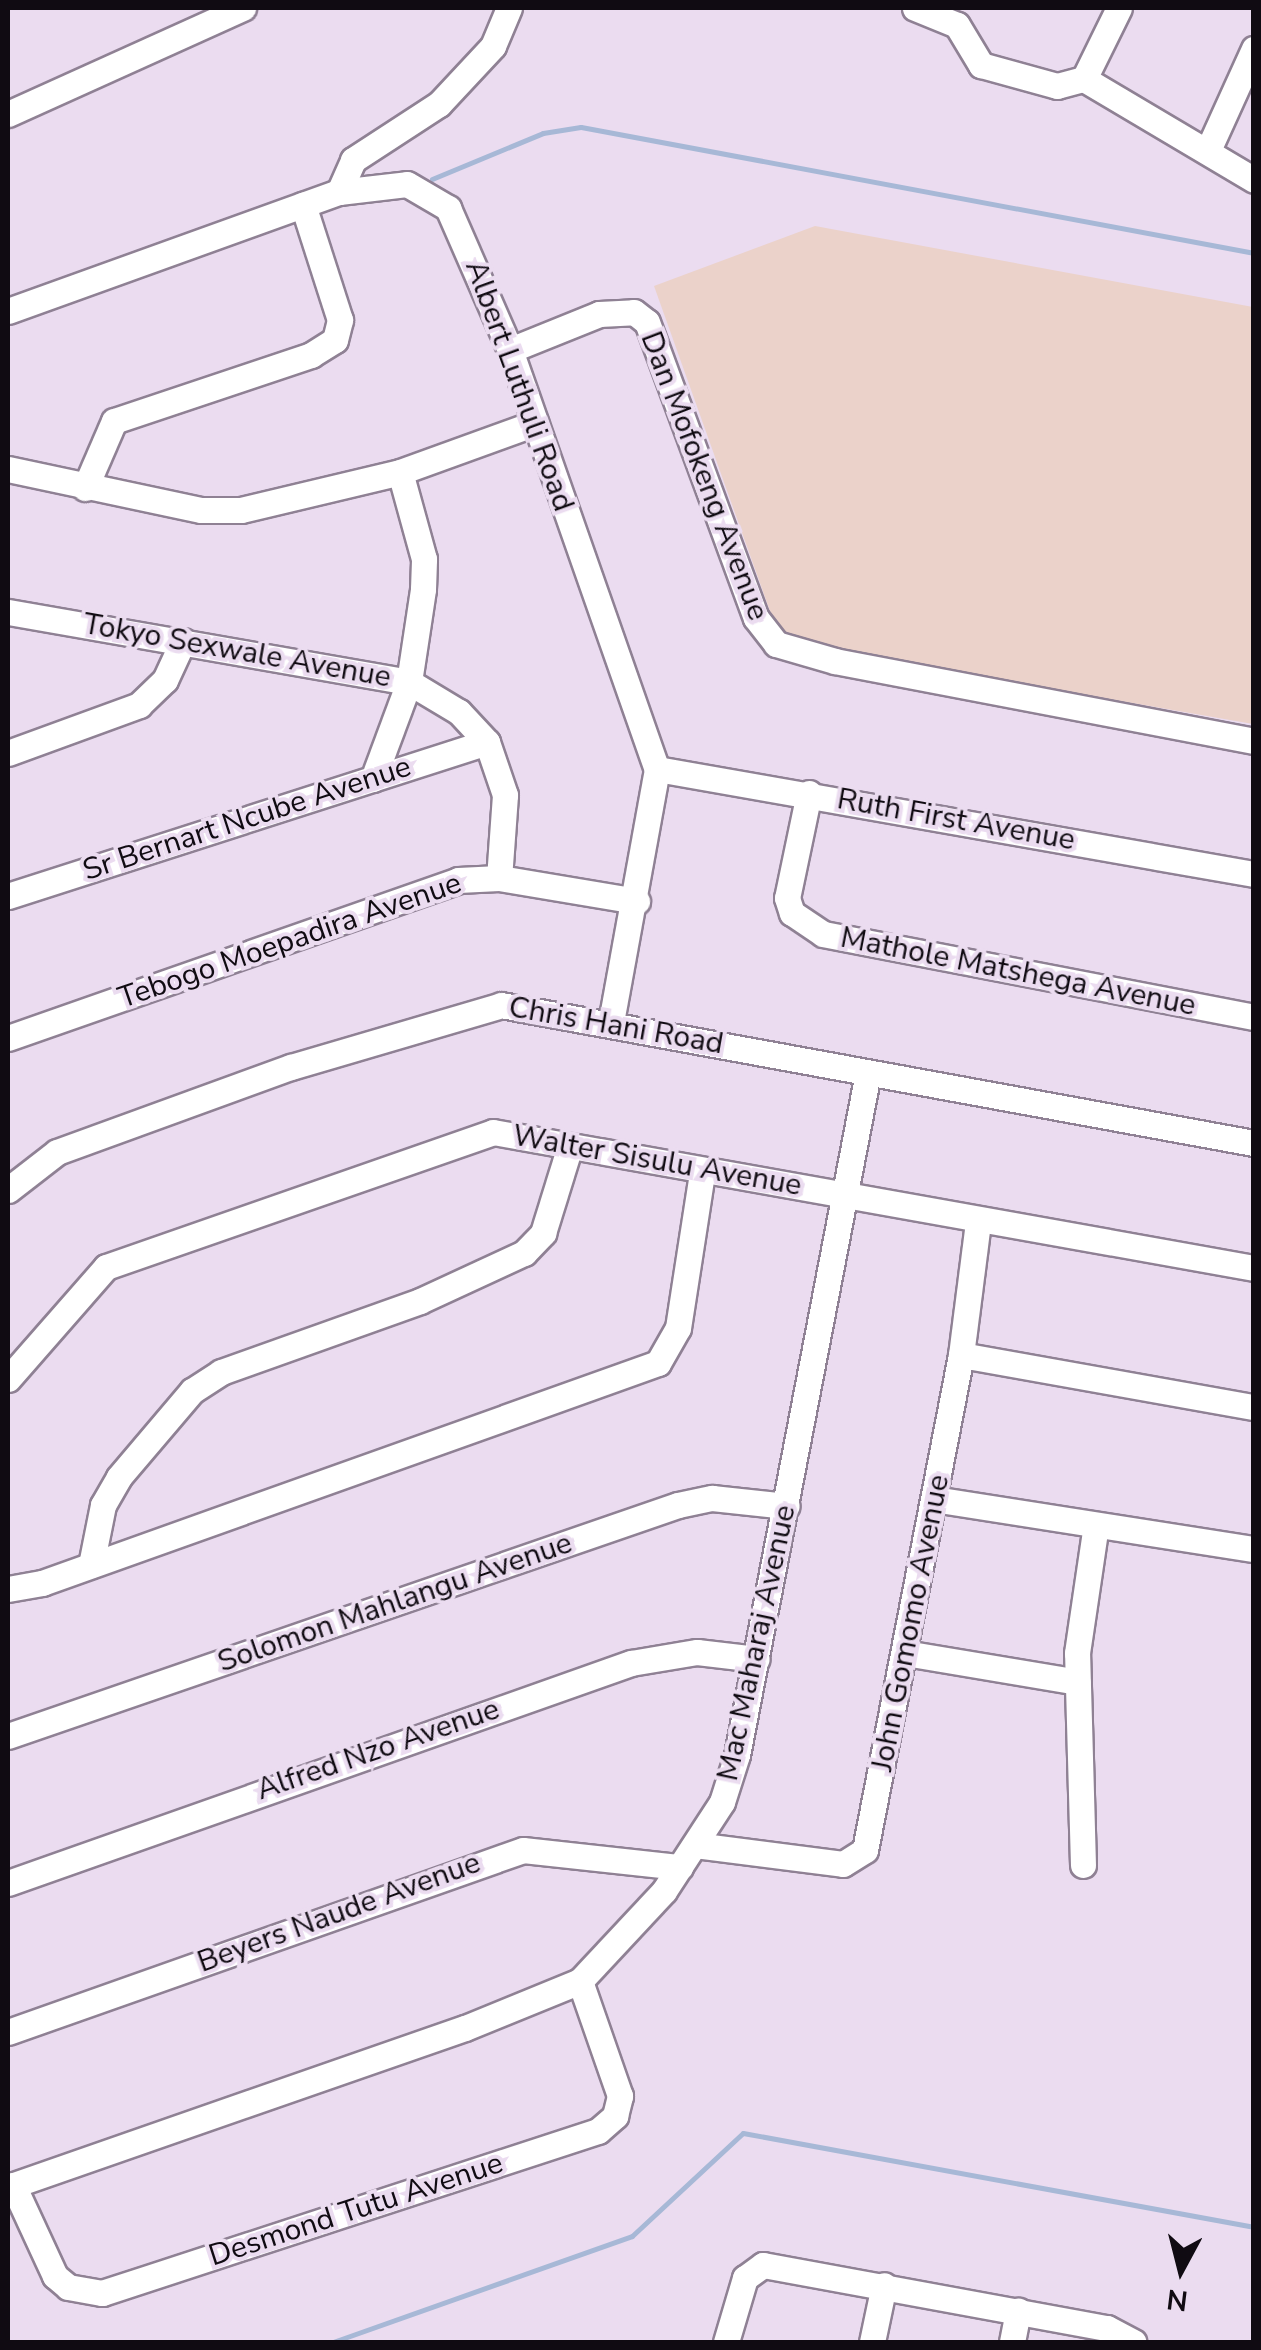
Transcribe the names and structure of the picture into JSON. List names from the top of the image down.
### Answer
{
  "streets": {
    "street": [
      "Albert Luthuli Road",
      "Dan Mofokeng Avenue",
      "Tokyo Sexwale Avenue",
      "Sr Bernart Ncube Avenue",
      "Ruth First Avenue",
      "Tebogo Moepadira Avenue",
      "Mathole Matshega Avenue",
      "Chris Hani Road",
      "Walter Sisulu Avenue",
      "Solomon Mahlangu Avenue",
      "John Gomomo Avenue",
      "Mac Maharaj Avenue",
      "Alfred Nzo Avenue",
      "Beyers Naude Avenue",
      "Desmond Tutu Avenue"
    ]
  },
  "crossings": [
    ["Albert Luthuli Road", "Dan Mofokeng Avenue"],
    ["Albert Luthuli Road", "Ruth First Avenue"],
    ["Albert Luthuli Road", "Tebogo Moepadira Avenue"],
    ["Albert Luthuli Road", "Chris Hani Road"],
    ["Tokyo Sexwale Avenue", "Sr Bernart Ncube Avenue"],
    ["Tokyo Sexwale Avenue", "Tebogo Moepadira Avenue"],
    ["Ruth First Avenue", "Mathole Matshega Avenue"],
    ["Chris Hani Road", "Mac Maharaj Avenue"],
    ["Walter Sisulu Avenue", "John Gomomo Avenue"],
    ["Walter Sisulu Avenue", "Mac Maharaj Avenue"],
    ["Solomon Mahlangu Avenue", "Mac Maharaj Avenue"],
    ["John Gomomo Avenue", "Mac Maharaj Avenue"],
    ["Mac Maharaj Avenue", "Alfred Nzo Avenue"],
    ["Mac Maharaj Avenue", "Beyers Naude Avenue"],
    ["Mac Maharaj Avenue", "Desmond Tutu Avenue"]
  ],
  "north": "bottom"
}
